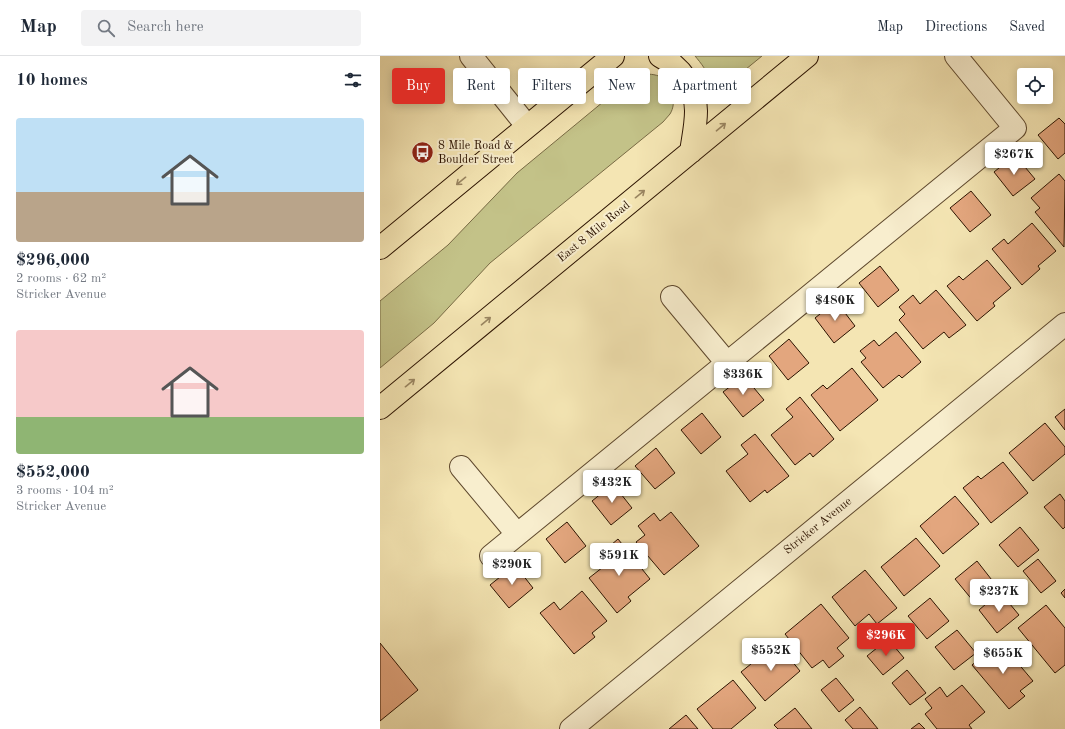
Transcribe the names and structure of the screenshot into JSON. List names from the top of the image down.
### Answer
{
  "streets": {
    "highway": ["East 8 Mile Road"],
    "street": ["Stricker Avenue"]
  },
  "places": {
    "bus stop": ["8 Mile Road & Boulder Street"]
  },
  "page": {
    "header": "Map",
    "search": "Search here",
    "nav": ["Map", "Directions", "Saved"],
    "heading": "10 homes",
    "chip": [
      "Buy",
      "Rent",
      "Filters",
      "New",
      "Apartment"
    ],
    "list": [
      {
        "name": "$296,000",
        "note": "2 rooms · 62 m² · Stricker Avenue"
      },
      {
        "name": "$552,000",
        "note": "3 rooms · 104 m² · Stricker Avenue"
      }
    ],
    "price": [
      "$267K",
      "$480K",
      "$336K",
      "$432K",
      "$591K",
      "$290K",
      "$237K",
      "$296K",
      "$552K",
      "$655K"
    ]
  }
}
